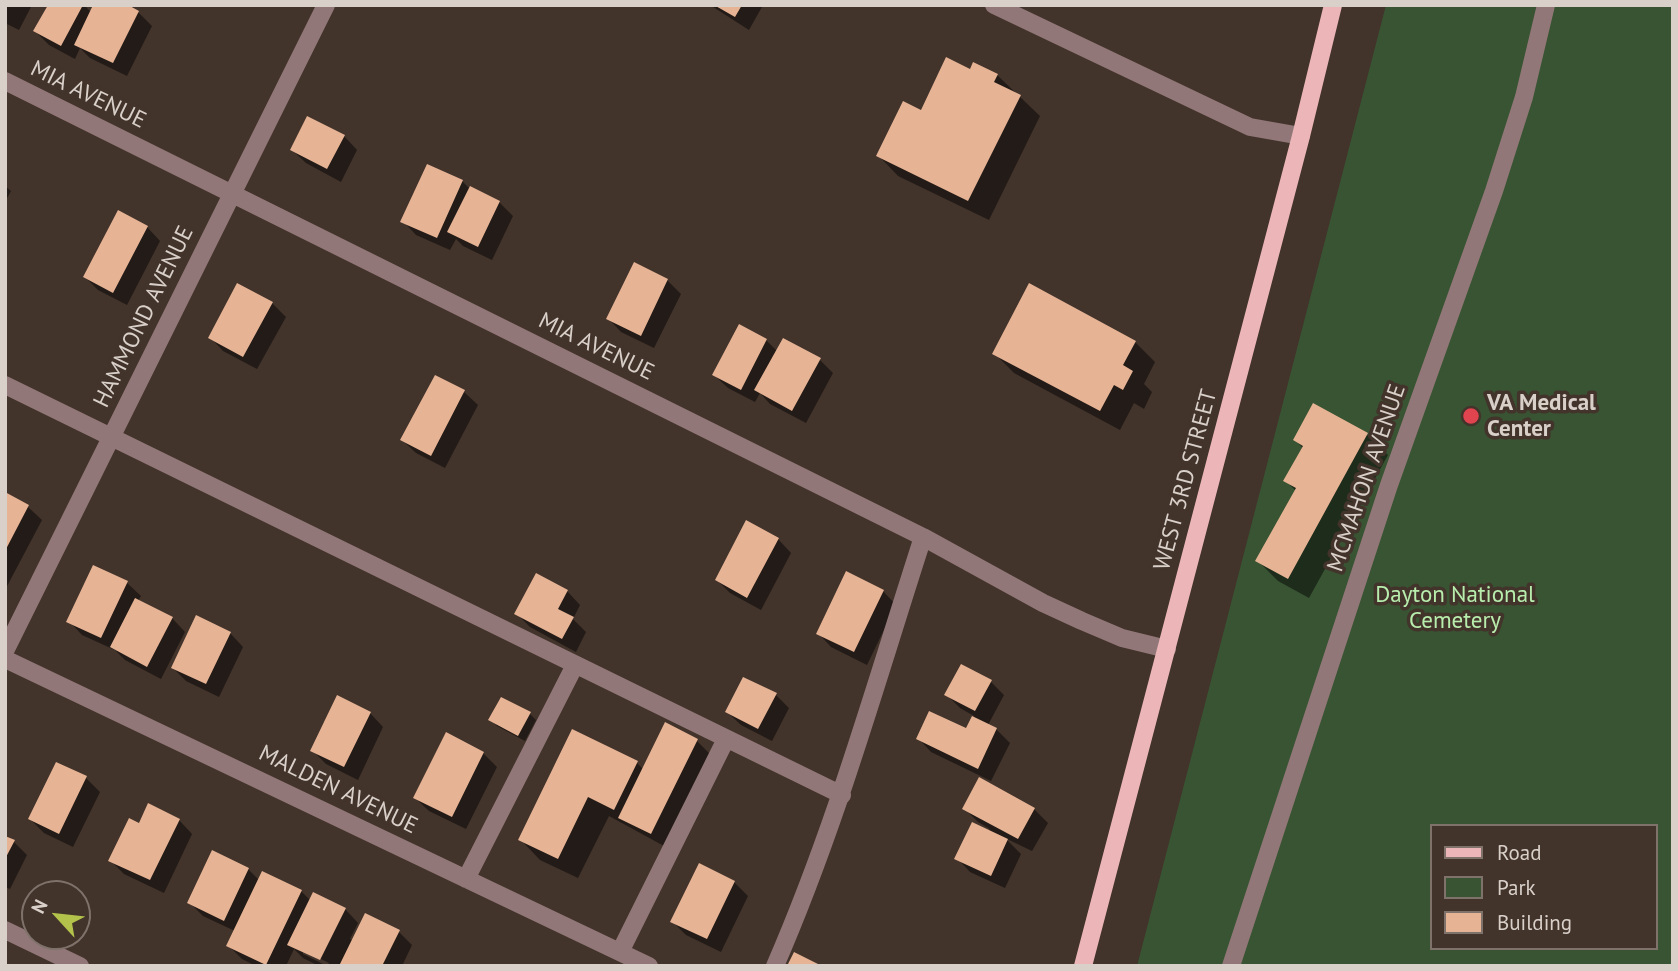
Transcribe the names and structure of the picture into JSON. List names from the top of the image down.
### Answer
{
  "streets": {
    "main road": ["WEST 3RD STREET"],
    "street": [
      "MIA AVENUE",
      "HAMMOND AVENUE",
      "MCMAHON AVENUE",
      "MALDEN AVENUE"
    ]
  },
  "crossings": [
    ["MIA AVENUE", "HAMMOND AVENUE"],
    ["MIA AVENUE", "WEST 3RD STREET"]
  ],
  "parks": ["Dayton National Cemetery"],
  "places": ["VA Medical Center"],
  "legend": ["Road", "Park", "Building"],
  "north": "top left"
}
